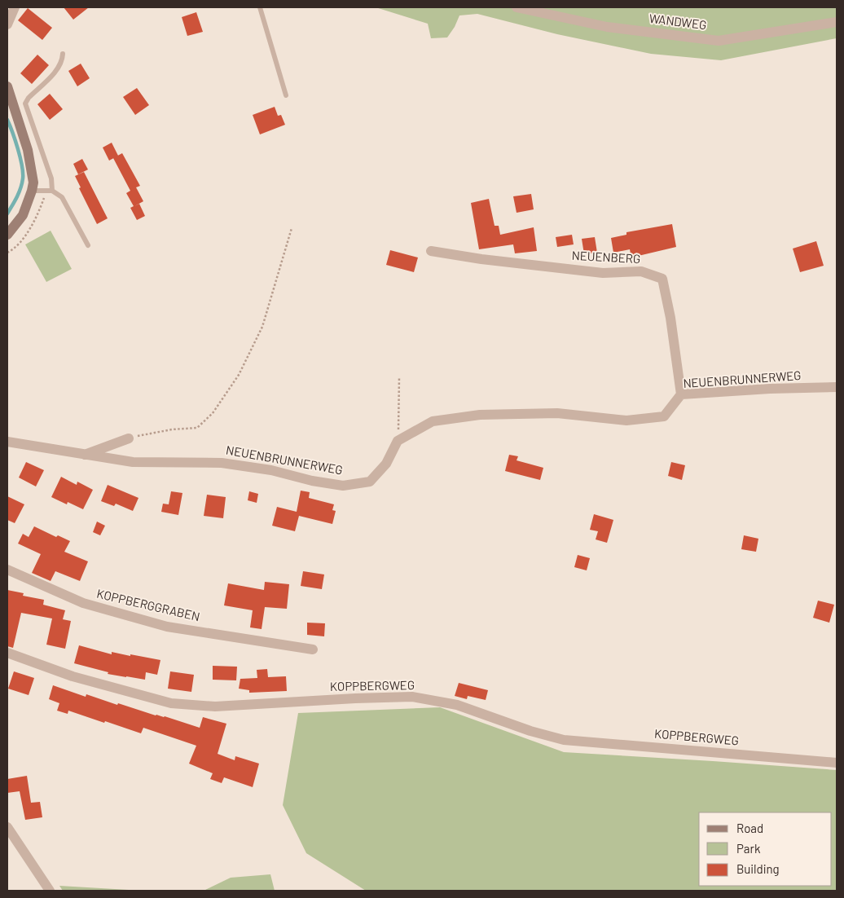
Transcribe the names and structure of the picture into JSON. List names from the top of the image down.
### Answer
{
  "streets": {
    "street": [
      "WANDWEG",
      "NEUENBERG",
      "NEUENBRUNNERWEG",
      "KOPPBERGGRABEN",
      "KOPPBERGWEG"
    ]
  },
  "crossings": [
    ["NEUENBERG", "NEUENBRUNNERWEG"]
  ],
  "legend": ["Road", "Park", "Building"]
}
